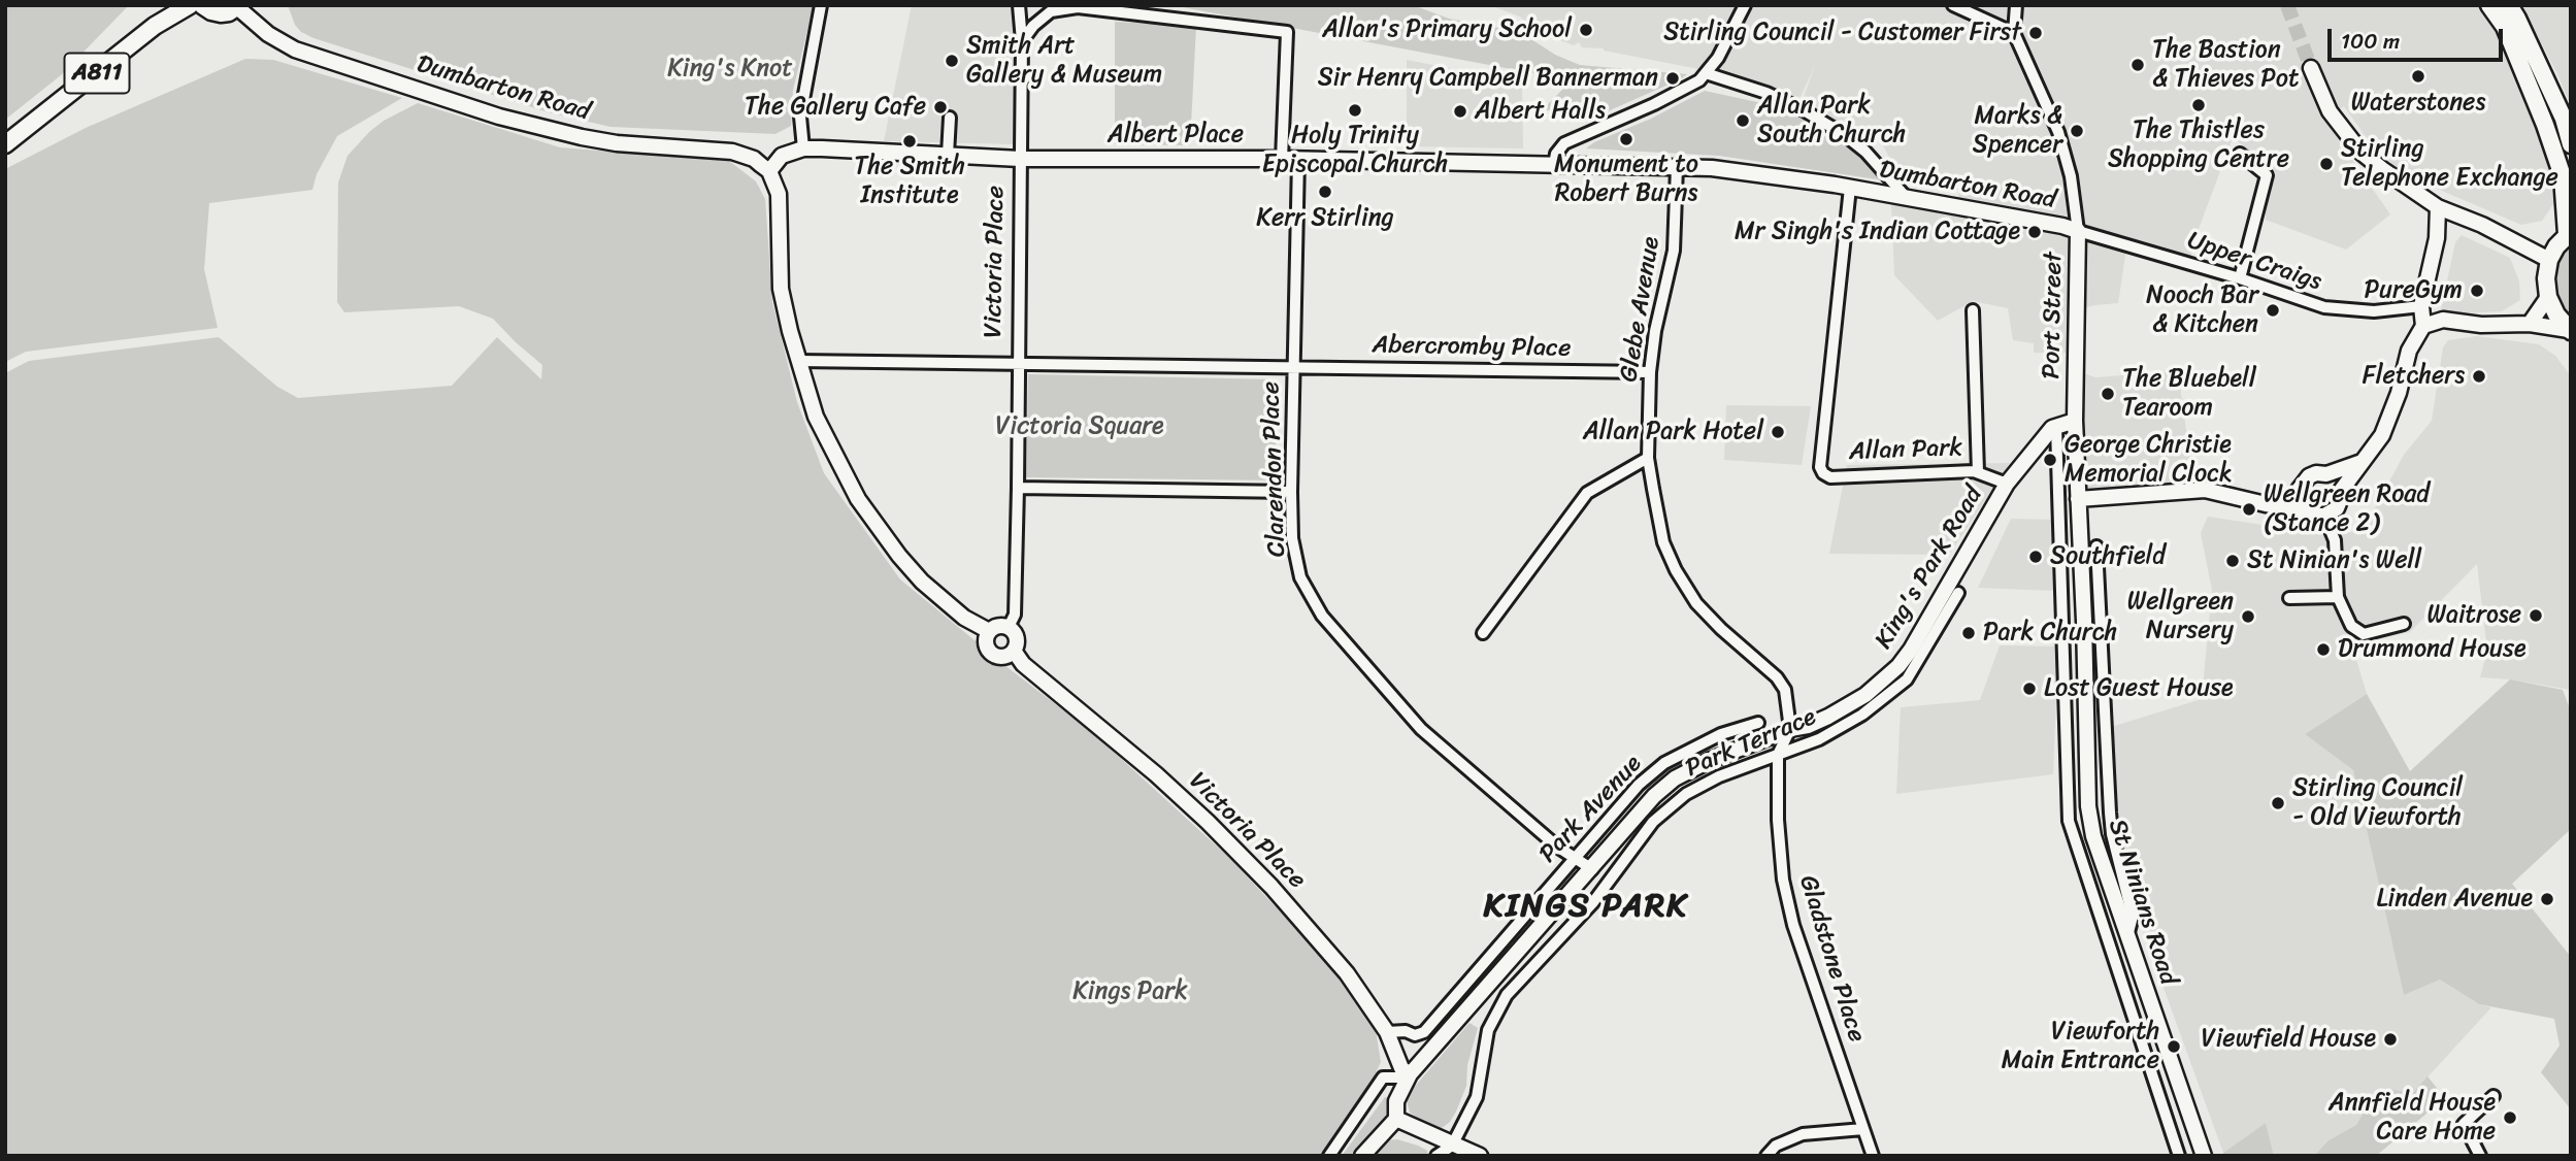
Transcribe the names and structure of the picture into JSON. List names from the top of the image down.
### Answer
{
  "streets": {
    "main road": ["A811"],
    "street": [
      "Dumbarton Road",
      "Albert Place",
      "Victoria Place",
      "Upper Craigs",
      "Glebe Avenue",
      "Port Street",
      "Abercromby Place",
      "Allan Park",
      "Clarendon Place",
      "King's Park Road",
      "Park Terrace",
      "Park Avenue",
      "St Ninians Road",
      "Gladstone Place"
    ]
  },
  "crossings": [
    ["Dumbarton Road", "Albert Place"],
    ["Dumbarton Road", "Upper Craigs"],
    ["Dumbarton Road", "Glebe Avenue"],
    ["Dumbarton Road", "Port Street"],
    ["Dumbarton Road", "Allan Park"],
    ["Albert Place", "Victoria Place"],
    ["Albert Place", "Glebe Avenue"],
    ["Albert Place", "Clarendon Place"],
    ["Victoria Place", "King's Park Road"],
    ["Victoria Place", "Park Avenue"],
    ["Upper Craigs", "Port Street"],
    ["Glebe Avenue", "Abercromby Place"],
    ["Glebe Avenue", "King's Park Road"],
    ["Glebe Avenue", "Gladstone Place"],
    ["Port Street", "St Ninians Road"],
    ["Abercromby Place", "Clarendon Place"],
    ["Allan Park", "King's Park Road"],
    ["Clarendon Place", "King's Park Road"],
    ["Clarendon Place", "Park Avenue"],
    ["King's Park Road", "Gladstone Place"],
    ["Park Terrace", "Gladstone Place"]
  ],
  "districts": ["KINGS PARK"],
  "parks": ["King's Knot", "Victoria Square", "Kings Park"],
  "places": [
    "Allan's Primary School",
    "Stirling Council - Customer First",
    "Smith Art Gallery & Museum",
    "The Bastion & Thieves Pot",
    "Waterstones",
    "Sir Henry Campbell Bannerman",
    "The Thistles Shopping Centre",
    "The Gallery Cafe",
    "Holy Trinity Episcopal Church",
    "Albert Halls",
    "Allan Park South Church",
    "Marks & Spencer",
    "Monument to Robert Burns",
    "The Smith Institute",
    "Stirling Telephone Exchange",
    "Kerr Stirling",
    "Mr Singh's Indian Cottage",
    "PureGym",
    "Nooch Bar & Kitchen",
    "Fletchers",
    "The Bluebell Tearoom",
    "Allan Park Hotel",
    "George Christie Memorial Clock",
    "Wellgreen Road (Stance 2)",
    "Southfield",
    "St Ninian's Well",
    "Waitrose",
    "Wellgreen Nursery",
    "Park Church",
    "Drummond House",
    "Lost Guest House",
    "Stirling Council - Old Viewforth",
    "Linden Avenue",
    "Viewfield House",
    "Viewforth Main Entrance",
    "Annfield House Care Home"
  ],
  "scale_bar": "100 m"
}
